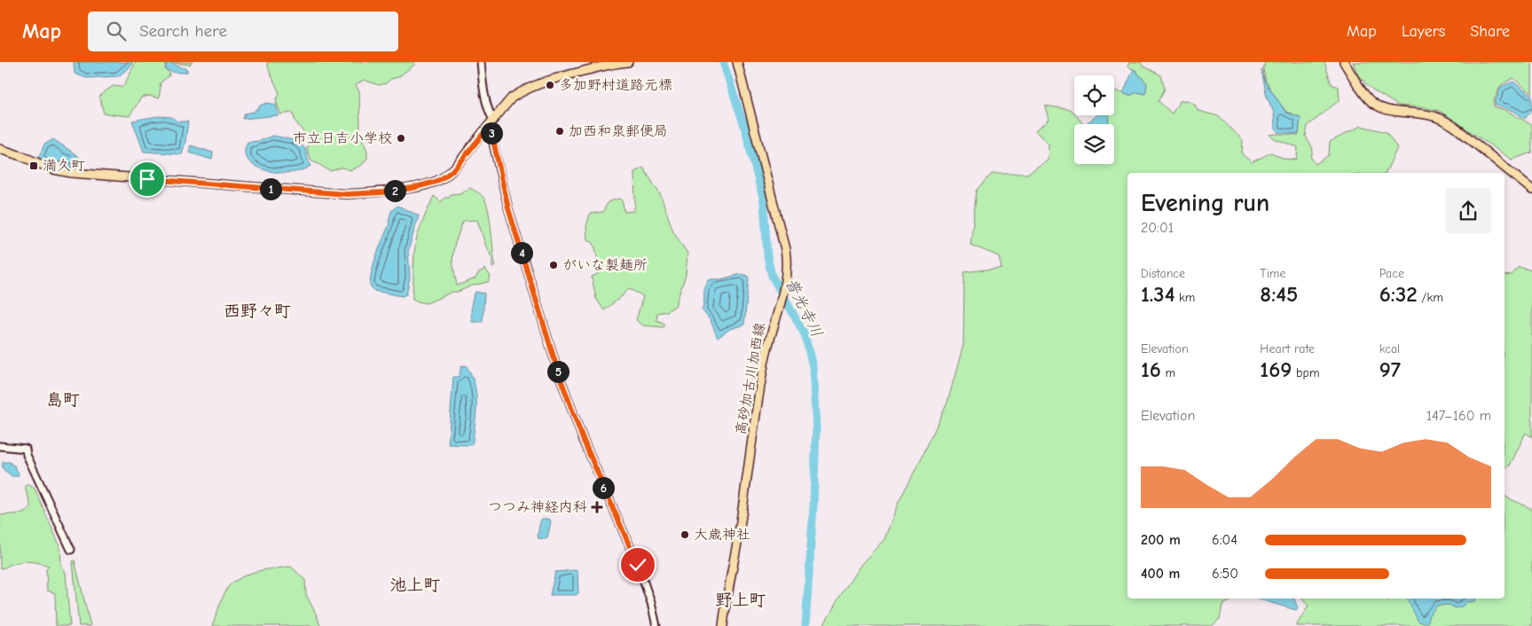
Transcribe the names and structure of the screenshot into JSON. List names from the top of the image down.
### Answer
{
  "streets": {
    "main road": ["高砂加古川加西線"]
  },
  "districts": [
    "西野々町",
    "島町",
    "池上町",
    "野上町"
  ],
  "water": ["普光寺川"],
  "places": {
    "other": [
      "多加野村道路元標",
      "加西和泉郵便局",
      "市立日吉小学校",
      "がいな製麺所",
      "大歳神社"
    ],
    "transit": ["満久町"],
    "health": ["つつみ神経内科"]
  },
  "page": {
    "header": "Map",
    "search": "Search here",
    "nav": ["Map", "Layers", "Share"],
    "pins": [
      "3",
      "1",
      "2",
      "4",
      "5",
      "6"
    ],
    "heading": ["Evening run", "20:01"],
    "stats": [
      ["Distance", "1.34 km"],
      ["Time", "8:45"],
      ["Pace", "6:32 /km"],
      ["Elevation", "16 m"],
      ["Heart rate", "169 bpm"],
      ["kcal", "97"]
    ],
    "chart": ["Elevation", "147–160 m"],
    "list": [
      {
        "name": "200 m",
        "note": "6:04"
      },
      {
        "name": "400 m",
        "note": "6:50"
      }
    ]
  }
}
